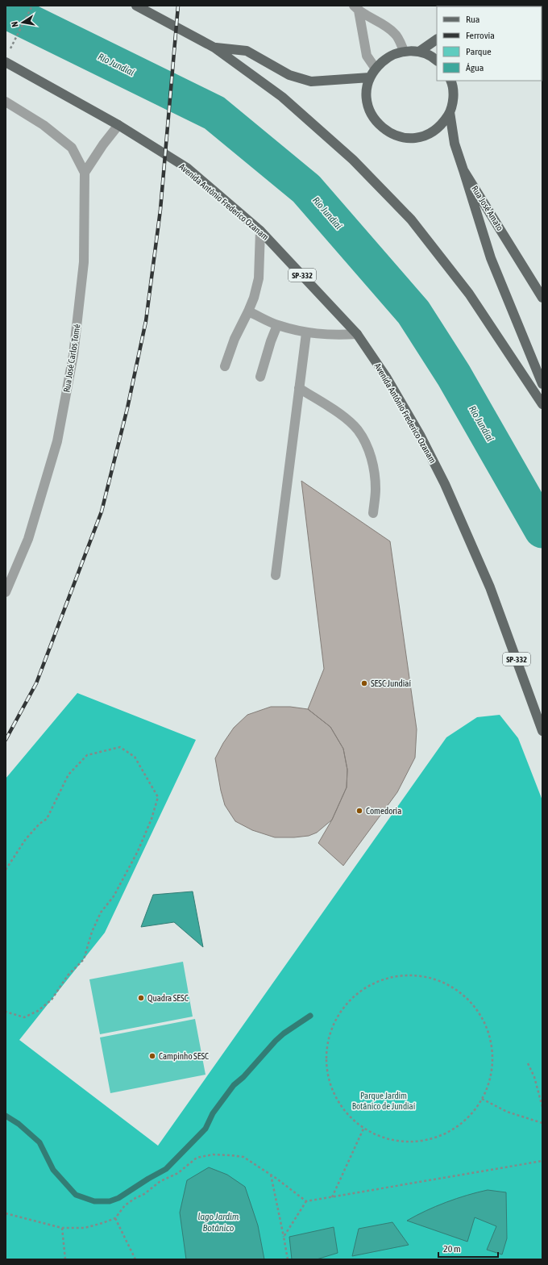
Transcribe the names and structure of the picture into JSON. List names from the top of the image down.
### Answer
{
  "streets": {
    "main road": ["Avenida Antônio Frederico Ozanam", "Rua José Amato", "SP-332"],
    "street": ["Rua José Carlos Tomé"]
  },
  "water": ["Rio Jundiaí", "lago Jardim Botânico"],
  "parks": ["Parque Jardim Botânico de Jundiaí"],
  "places": [
    "SESC Jundiaí",
    "Comedoria",
    "Quadra SESC",
    "Campinho SESC"
  ],
  "legend": [
    "Rua",
    "Ferrovia",
    "Parque",
    "Água"
  ],
  "scale_bar": "20 m",
  "north": "left"
}
